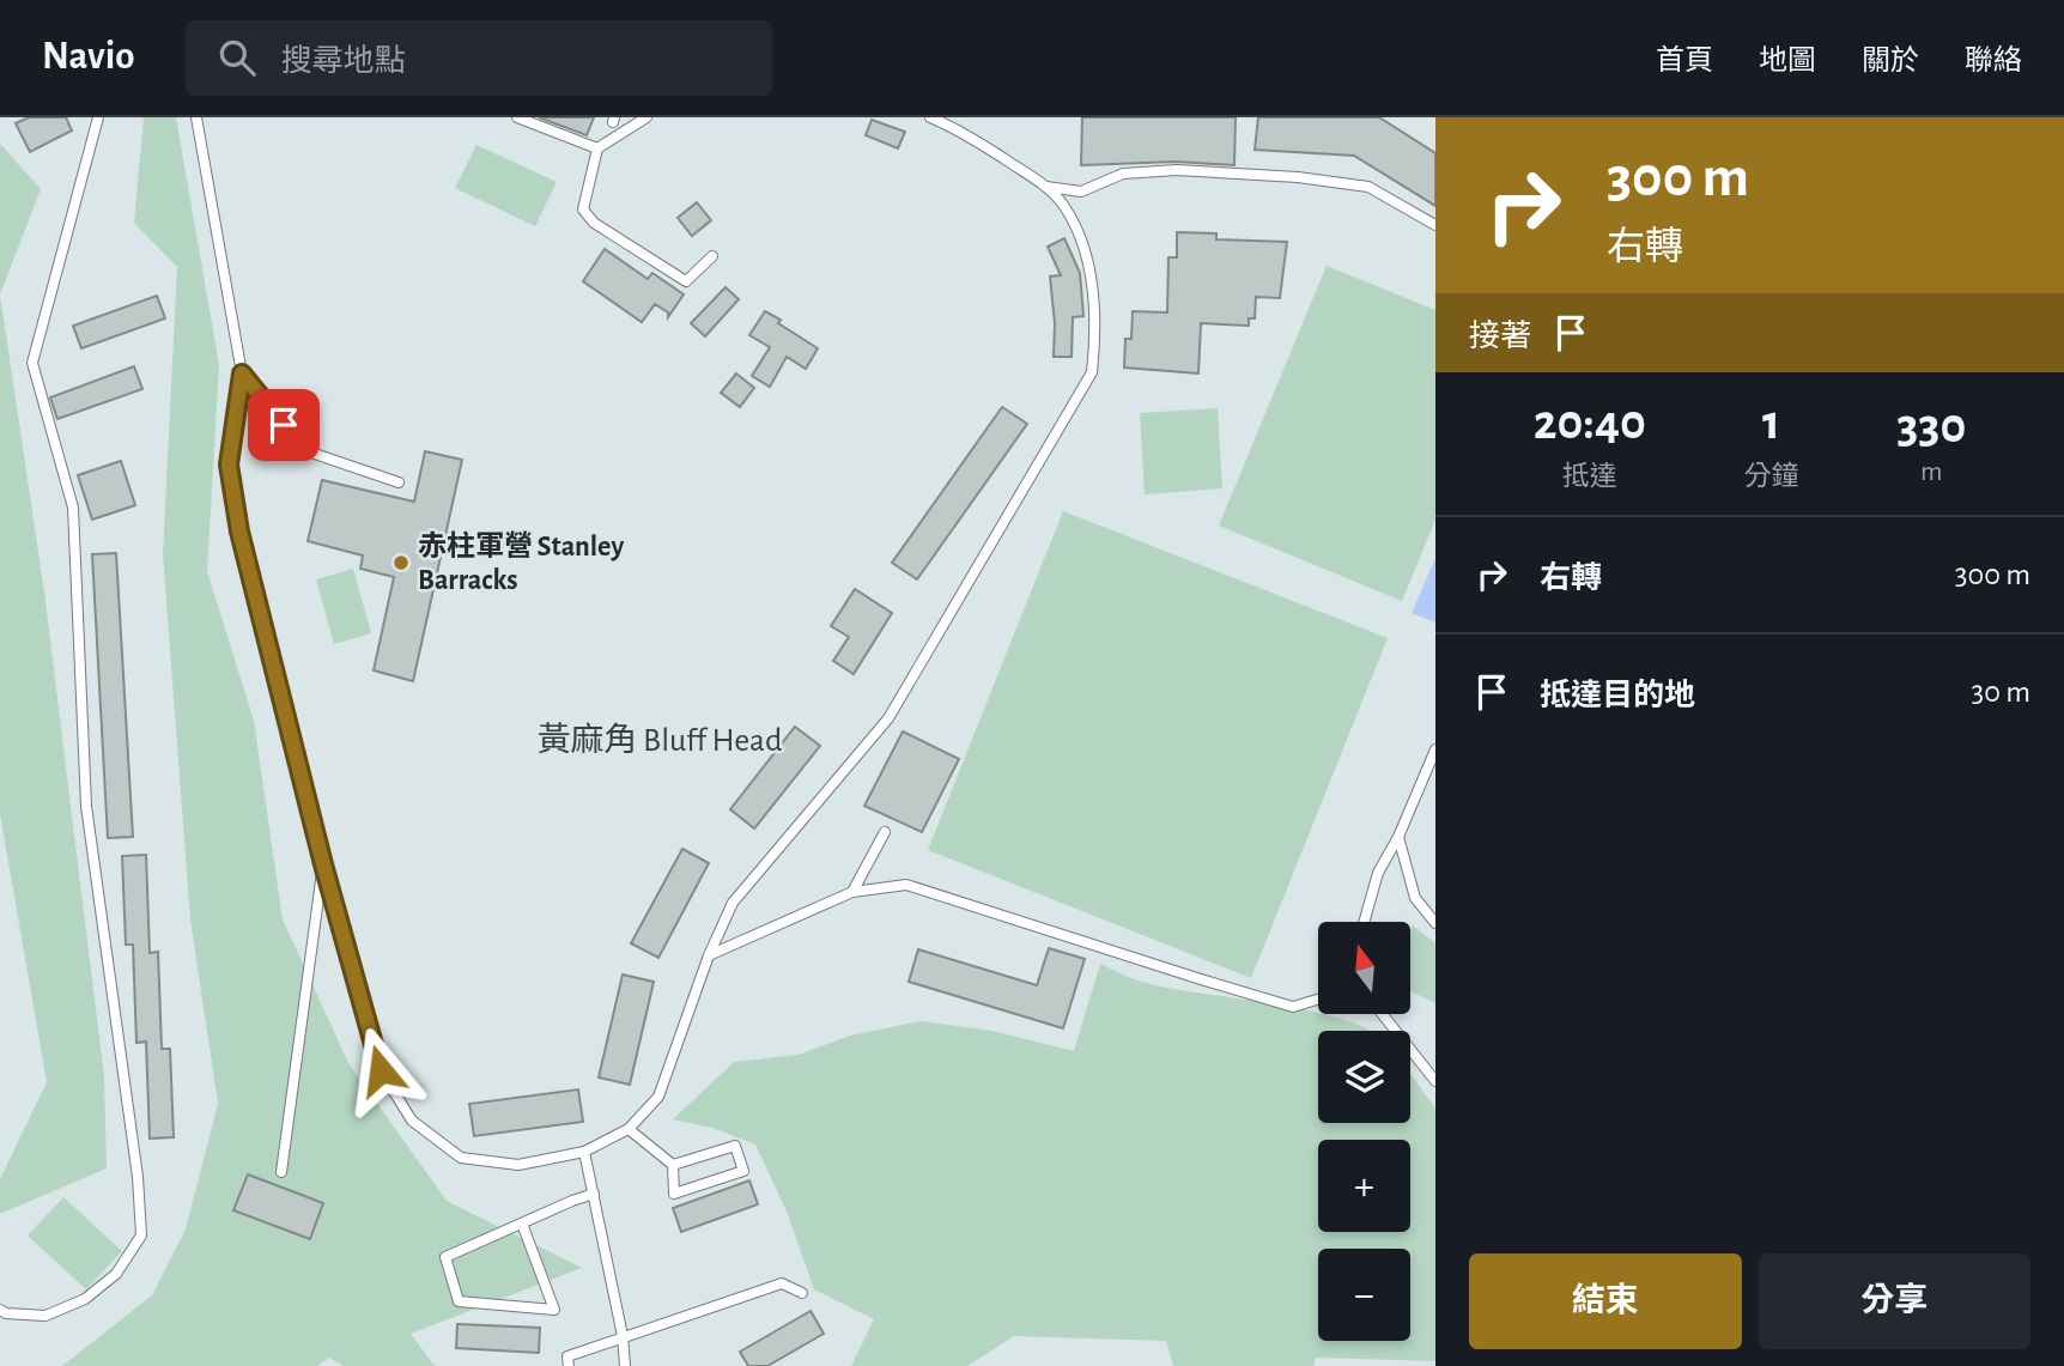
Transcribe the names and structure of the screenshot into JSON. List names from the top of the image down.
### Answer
{
  "districts": ["黃麻角 Bluff Head"],
  "places": ["赤柱軍營 Stanley Barracks"],
  "north": "top",
  "page": {
    "header": "Navio",
    "search": "搜尋地點",
    "nav": [
      "首頁",
      "地圖",
      "關於",
      "聯絡"
    ],
    "turn": ["300 m", "右轉"],
    "then": "接著",
    "eta": [
      "20:40",
      "抵達",
      "1",
      "分鐘",
      "330",
      "m"
    ],
    "list": [
      {
        "name": "右轉",
        "value": "300 m"
      },
      {
        "name": "抵達目的地",
        "value": "30 m"
      }
    ],
    "map_buttons": ["+", "−"],
    "buttons": ["結束", "分享"]
  }
}
